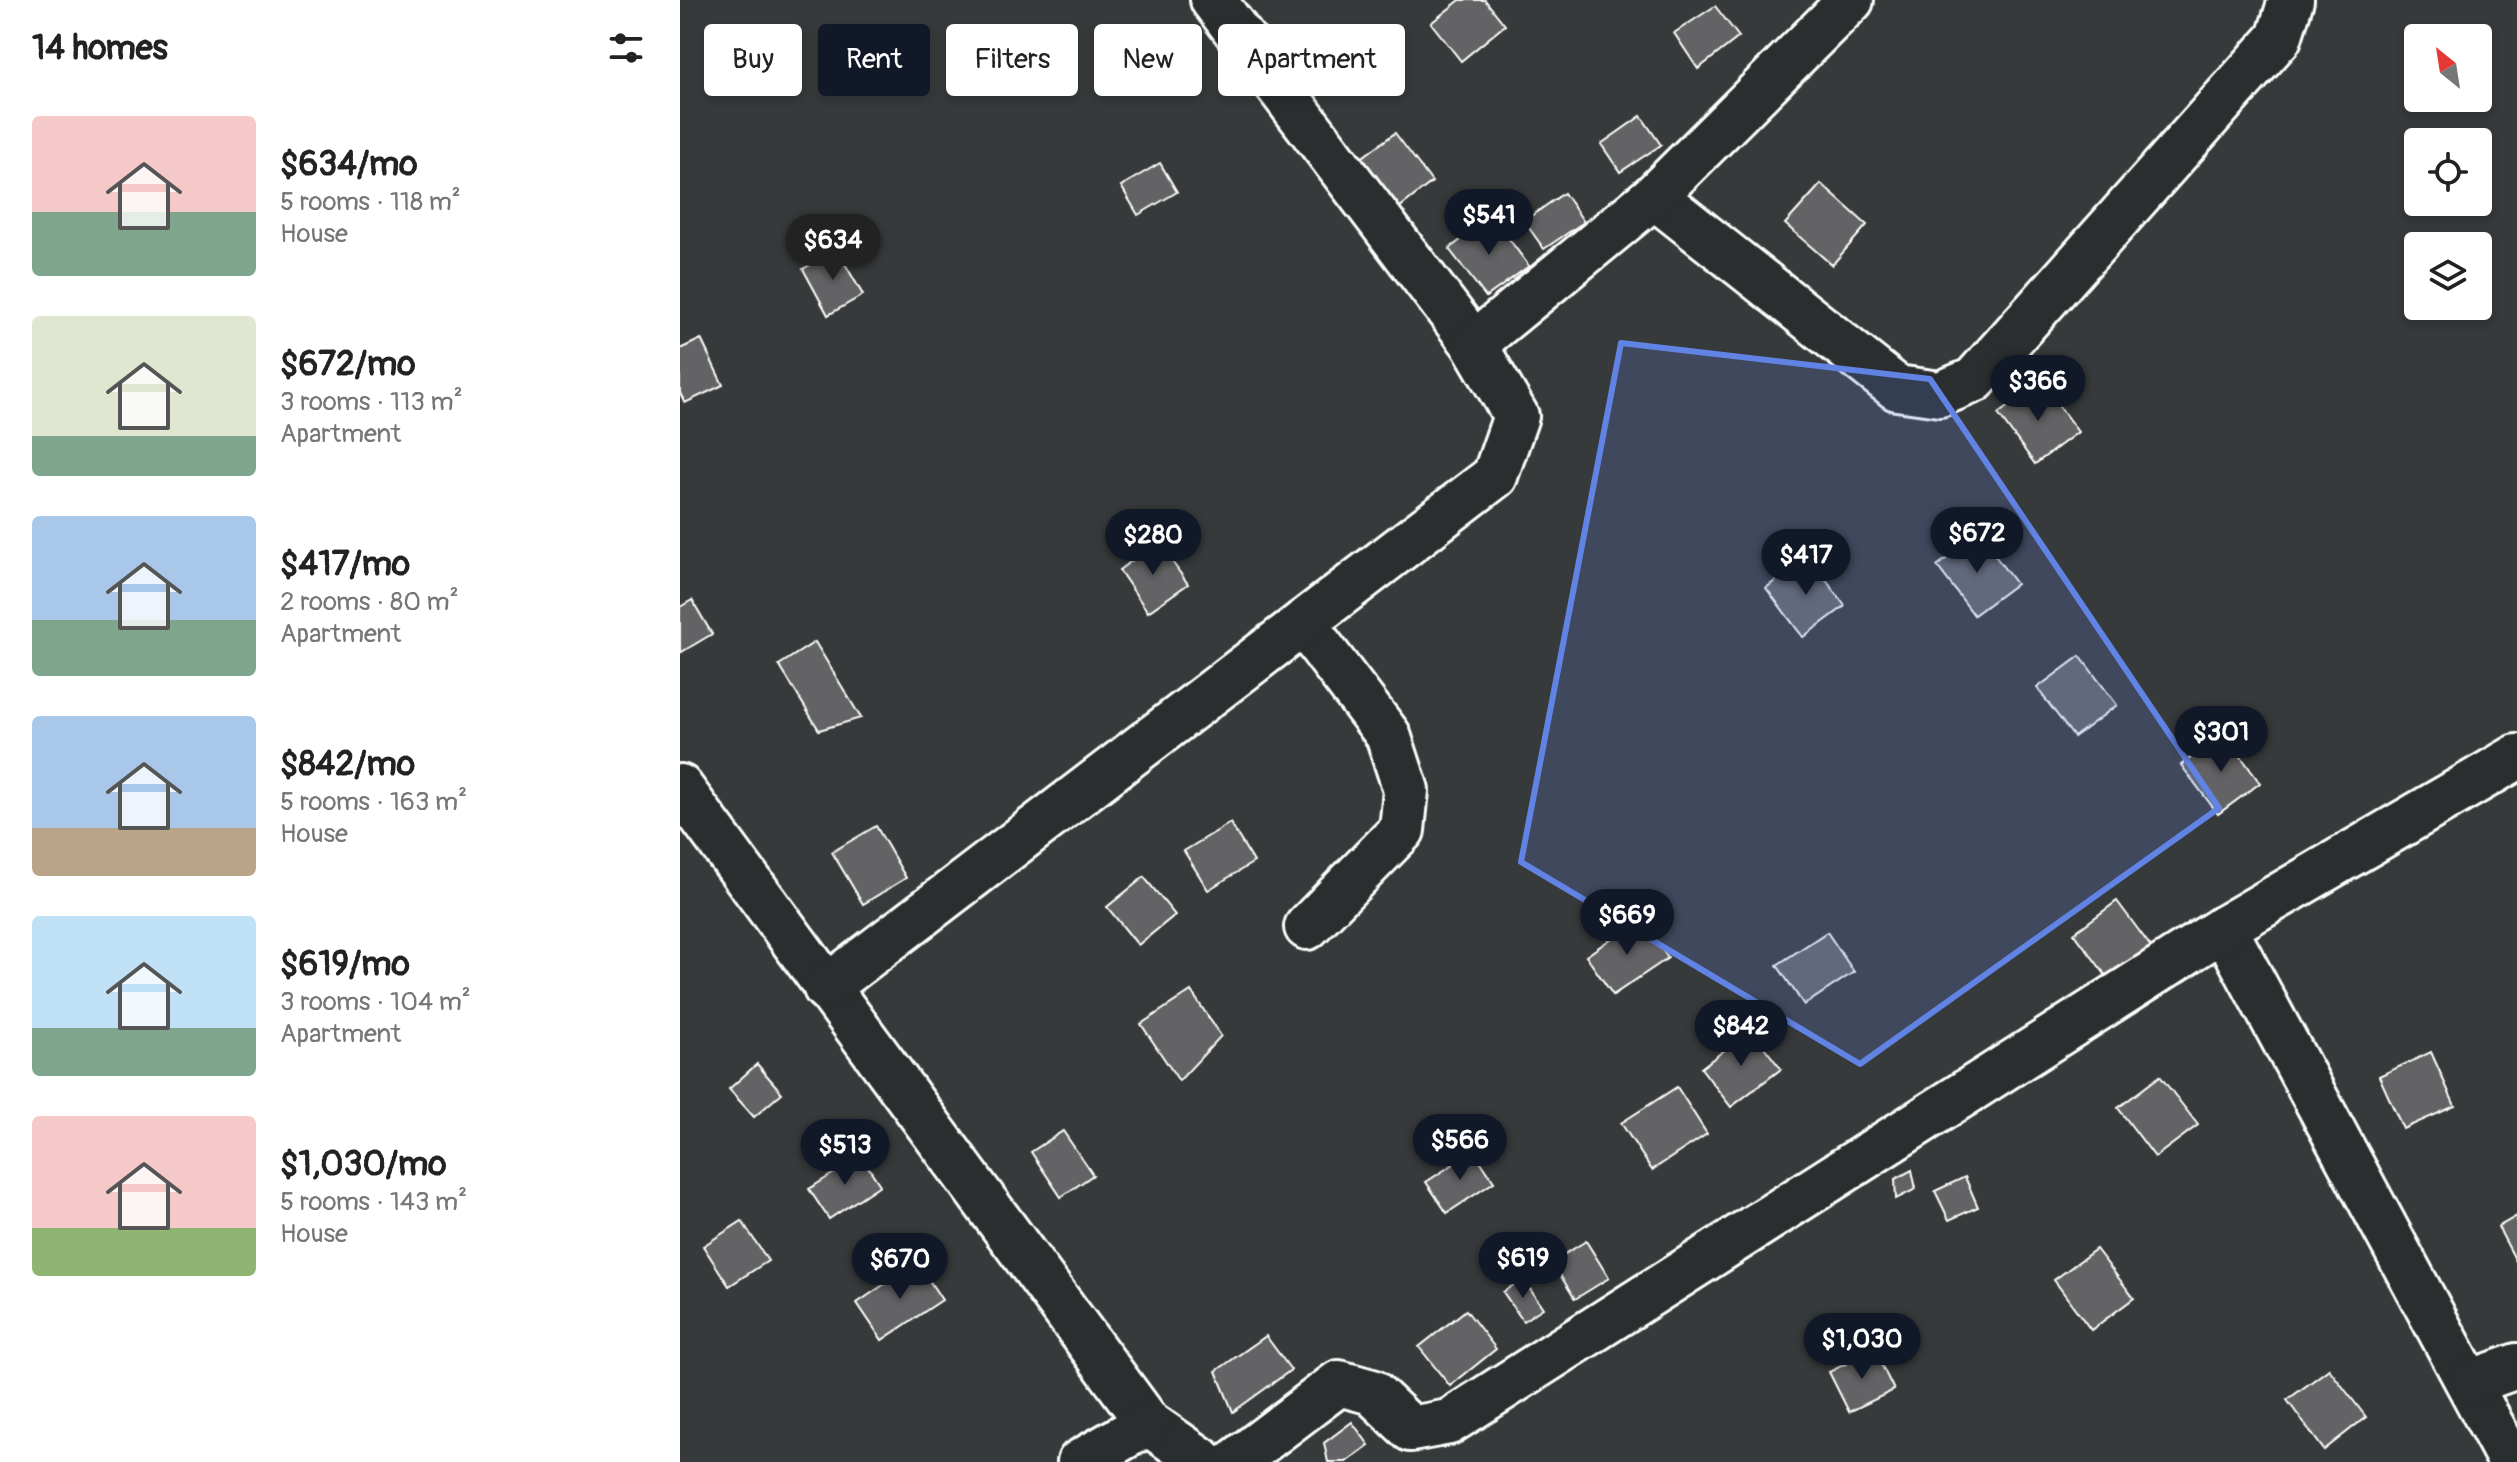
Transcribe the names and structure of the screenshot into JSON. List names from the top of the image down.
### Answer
{
  "north": "top left",
  "page": {
    "heading": "14 homes",
    "chip": [
      "Buy",
      "Rent",
      "Filters",
      "New",
      "Apartment"
    ],
    "list": [
      {
        "name": "$634/mo",
        "note": "5 rooms · 118 m² · House"
      },
      {
        "name": "$672/mo",
        "note": "3 rooms · 113 m² · Apartment"
      },
      {
        "name": "$417/mo",
        "note": "2 rooms · 80 m² · Apartment"
      },
      {
        "name": "$842/mo",
        "note": "5 rooms · 163 m² · House"
      },
      {
        "name": "$619/mo",
        "note": "3 rooms · 104 m² · Apartment"
      },
      {
        "name": "$1,030/mo",
        "note": "5 rooms · 143 m² · House"
      }
    ],
    "price": [
      "$541",
      "$634",
      "$366",
      "$672",
      "$280",
      "$417",
      "$301",
      "$669",
      "$842",
      "$566",
      "$513",
      "$619",
      "$670",
      "$1,030"
    ]
  }
}
